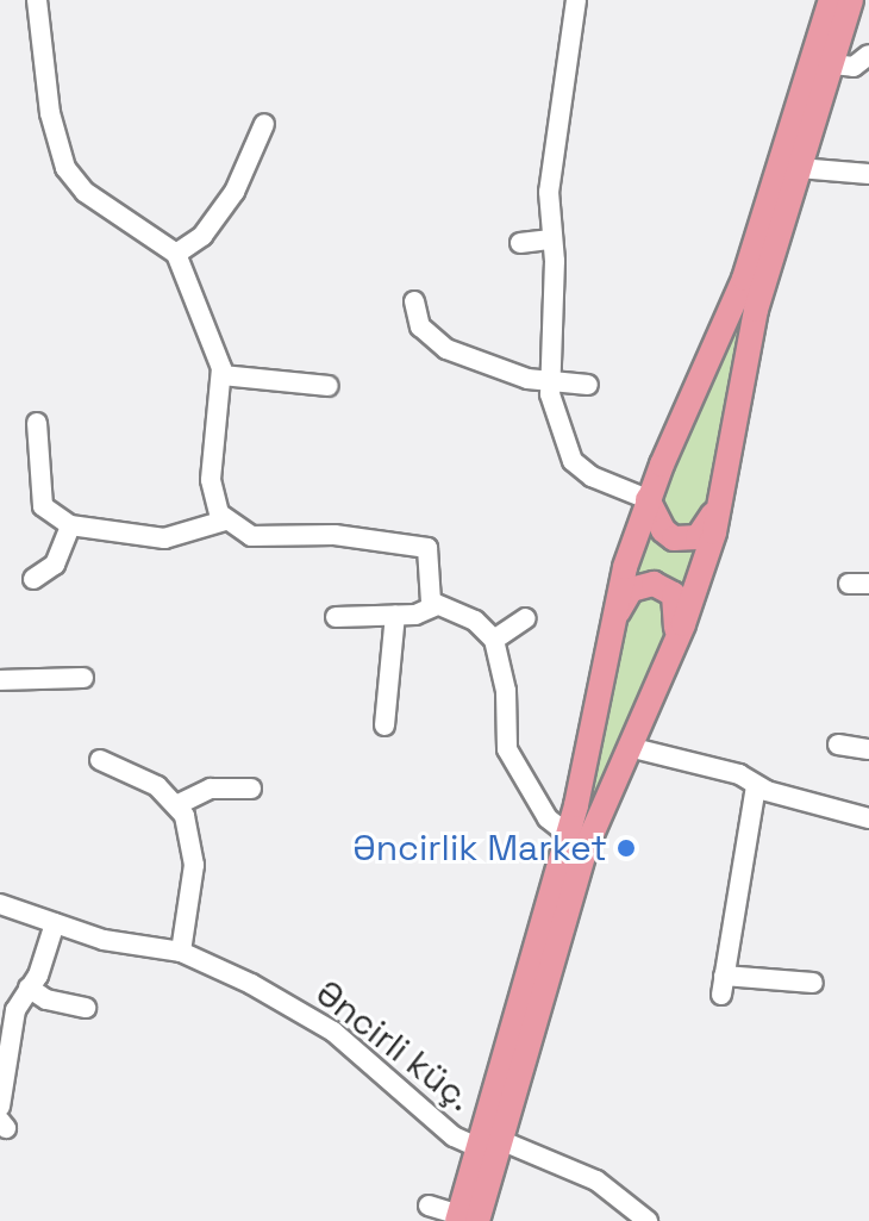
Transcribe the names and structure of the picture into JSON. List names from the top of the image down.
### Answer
{
  "streets": {
    "street": ["Əncirli küç."]
  },
  "places": ["Əncirlik Market"]
}
